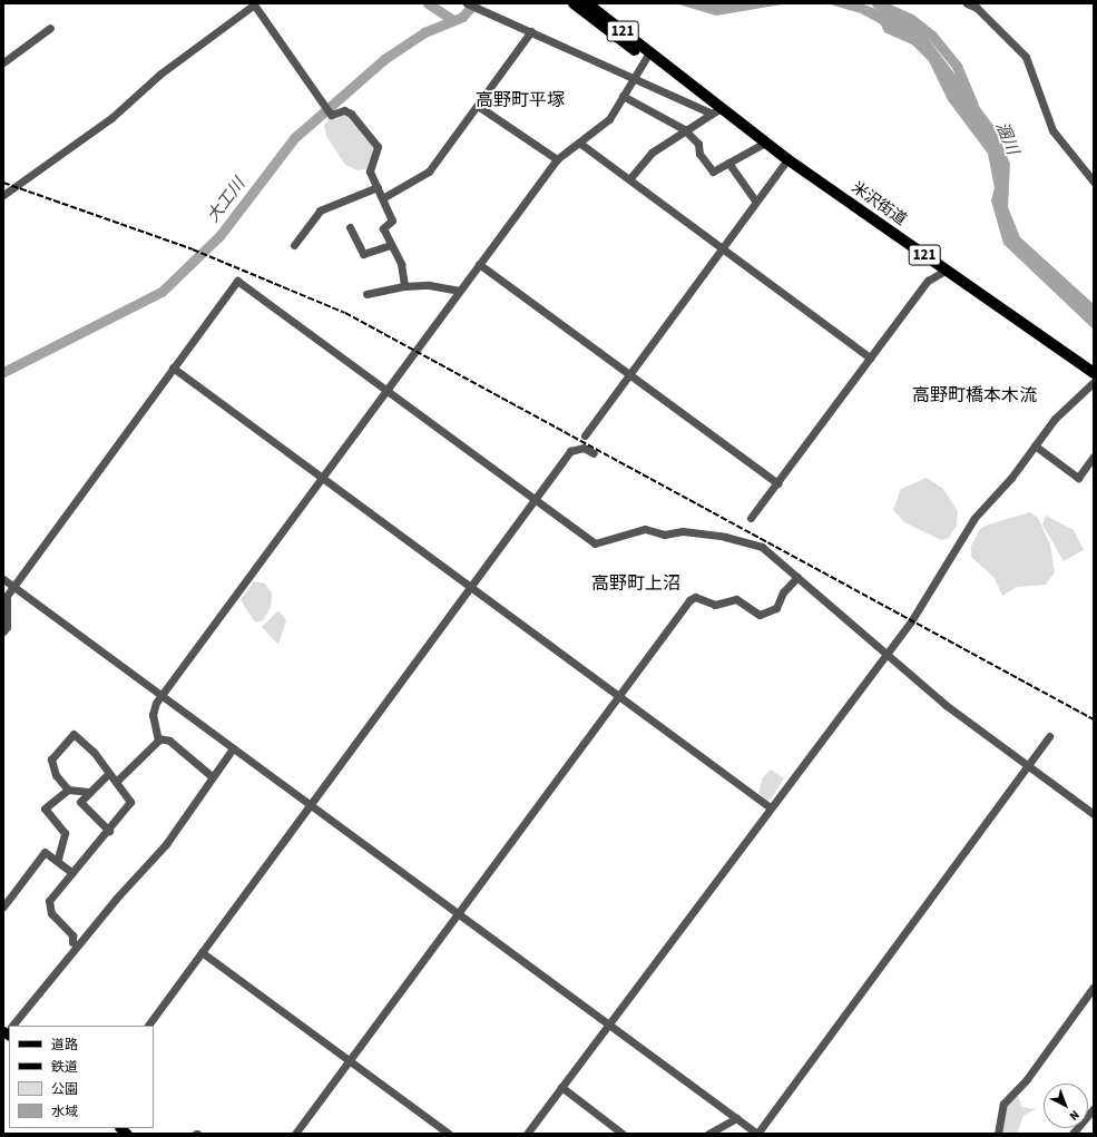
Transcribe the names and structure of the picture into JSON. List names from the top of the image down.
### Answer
{
  "streets": {
    "highway": ["121", "米沢街道"]
  },
  "districts": ["高野町平塚", "高野町橋本木流", "高野町上沼"],
  "water": ["溷川", "大工川"],
  "legend": [
    "道路",
    "鉄道",
    "公園",
    "水域"
  ],
  "north": "bottom right"
}
